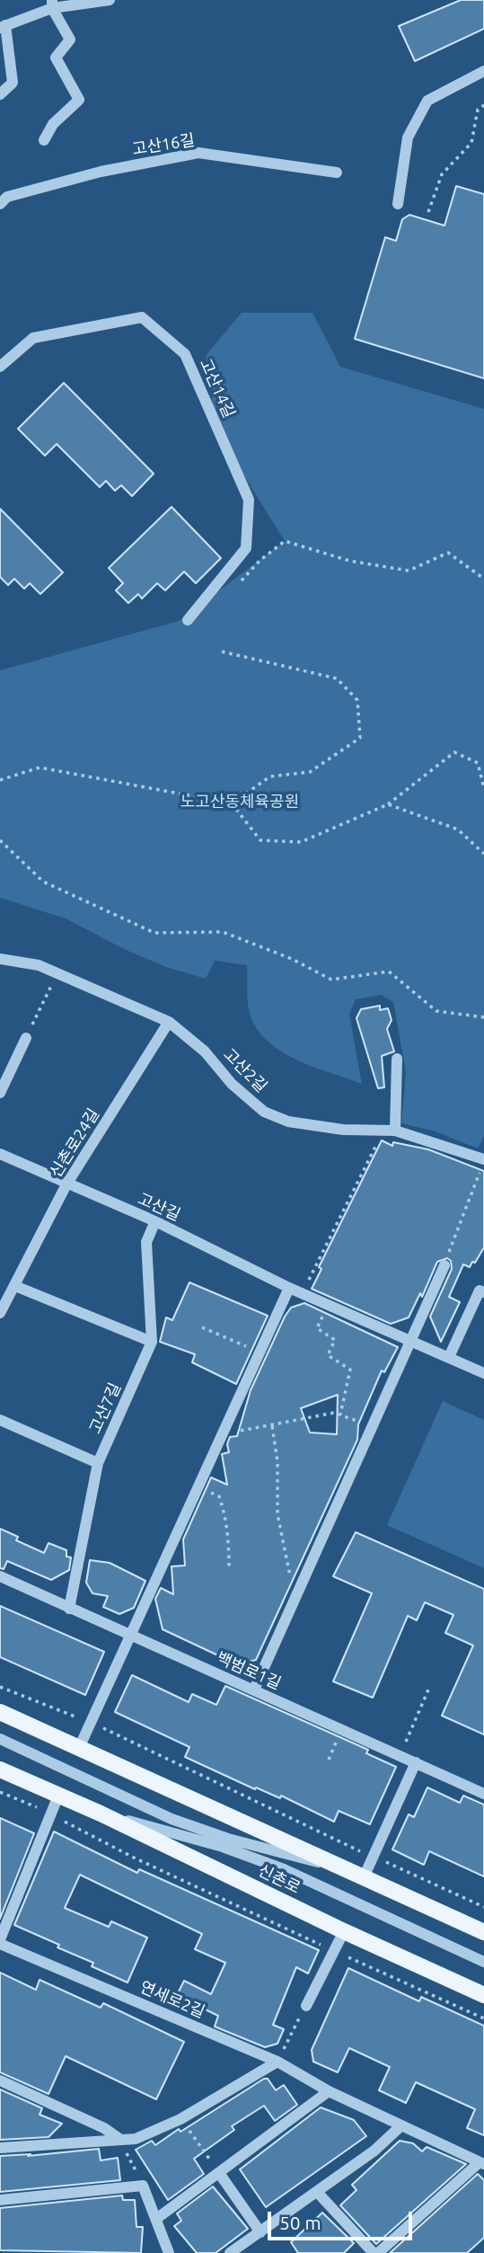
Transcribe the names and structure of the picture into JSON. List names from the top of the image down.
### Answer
{
  "streets": {
    "main road": ["신촌로"],
    "street": [
      "고산16길",
      "고산14길",
      "고산2길",
      "신촌로24길",
      "고산길",
      "고산7길",
      "백범로1길",
      "연세로2길"
    ]
  },
  "crossings": [
    ["고산2길", "신촌로24길"],
    ["신촌로24길", "고산길"],
    ["고산길", "고산7길"],
    ["고산7길", "백범로1길"]
  ],
  "parks": ["노고산동체육공원"],
  "scale_bar": "50 m"
}
